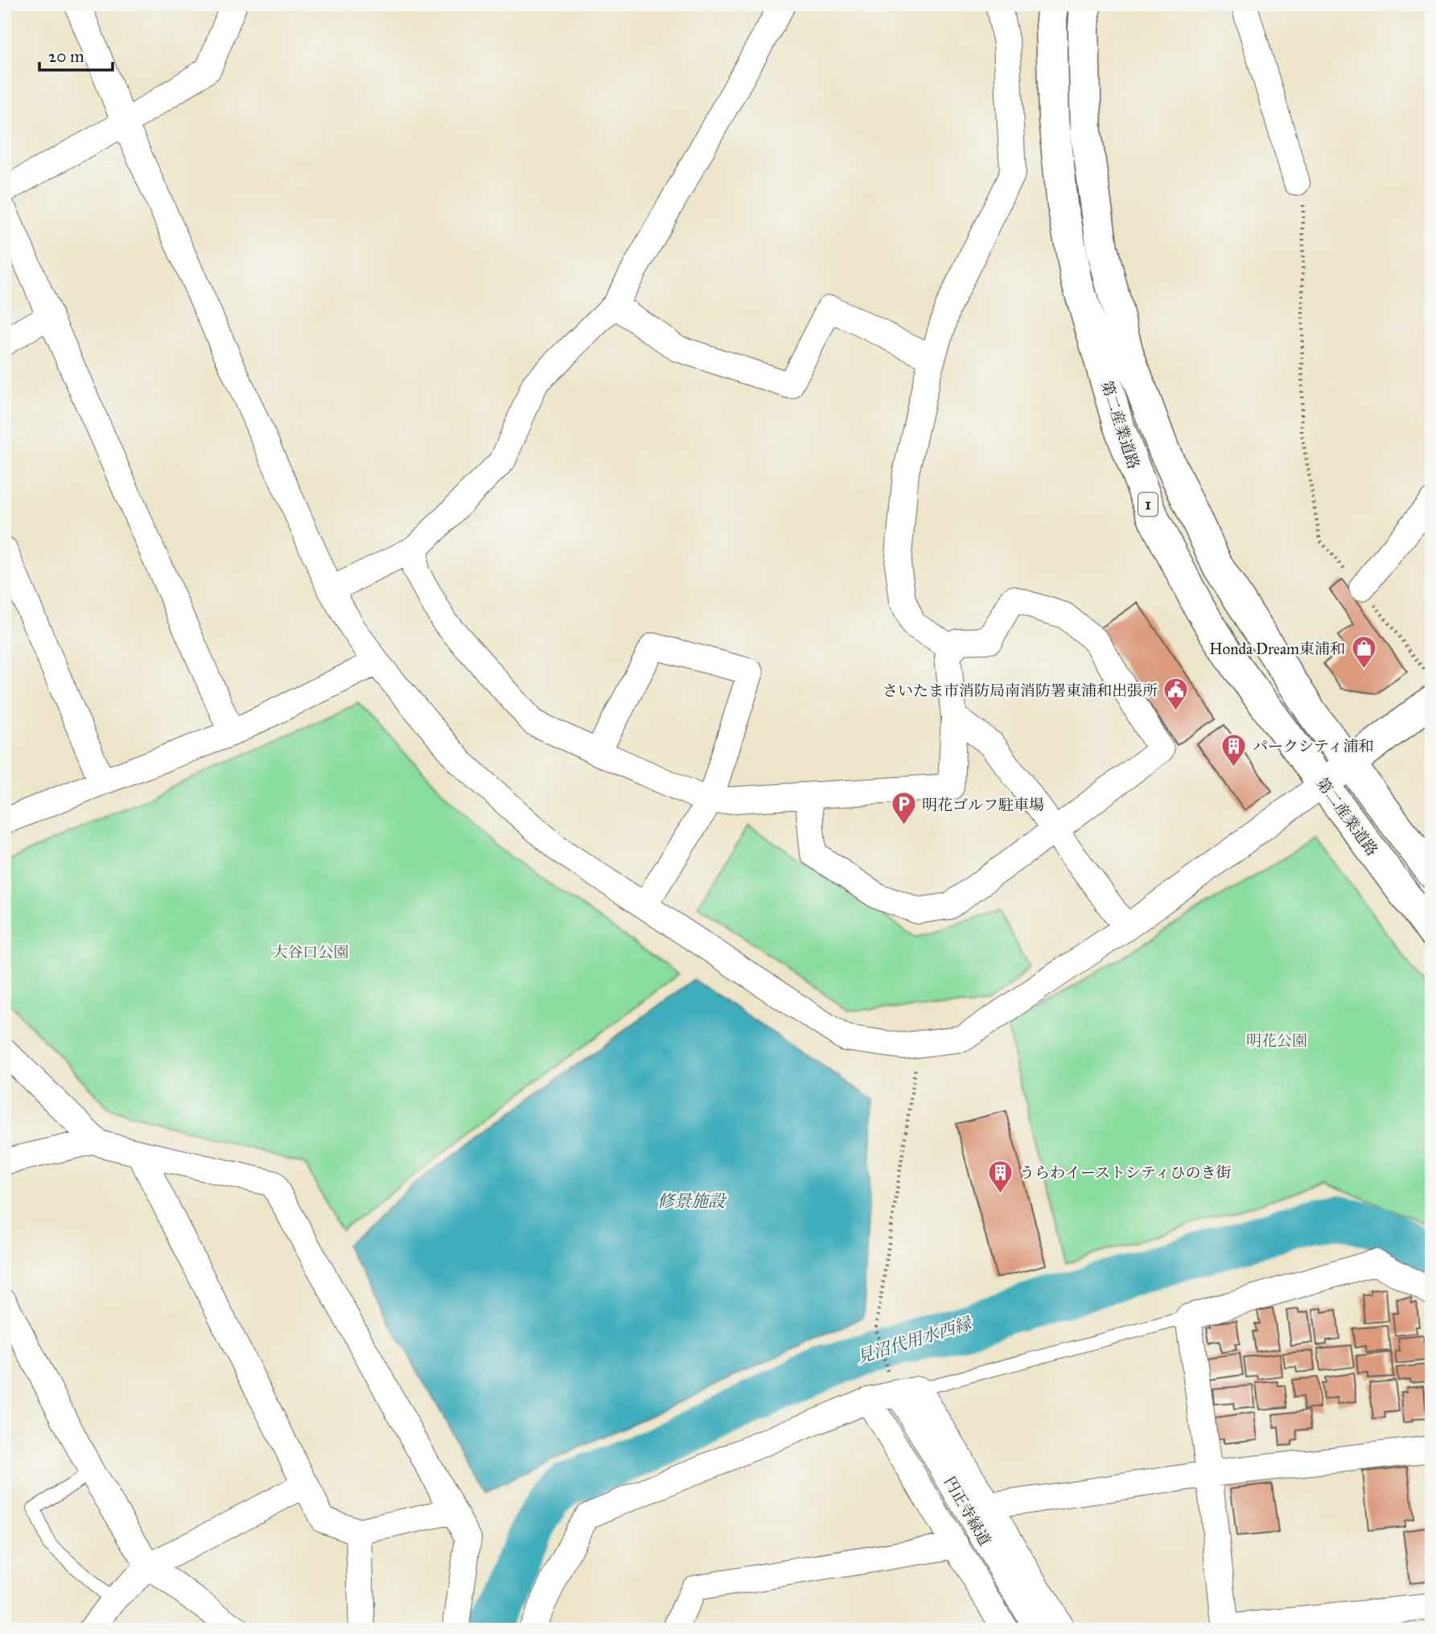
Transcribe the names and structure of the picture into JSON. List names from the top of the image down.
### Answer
{
  "streets": {
    "main road": ["第二産業道路", "1"],
    "street": ["円正寺緑道"]
  },
  "water": ["修景施設", "見沼代用水西縁"],
  "parks": ["大谷口公園", "明花公園"],
  "places": {
    "shop": ["Honda Dream東浦和"],
    "public building": ["さいたま市消防局南消防署東浦和出張所"],
    "building": ["パークシティ浦和", "うらわイーストシティひのき街"],
    "parking": ["明花ゴルフ駐車場"]
  },
  "scale_bar": "20 m"
}
